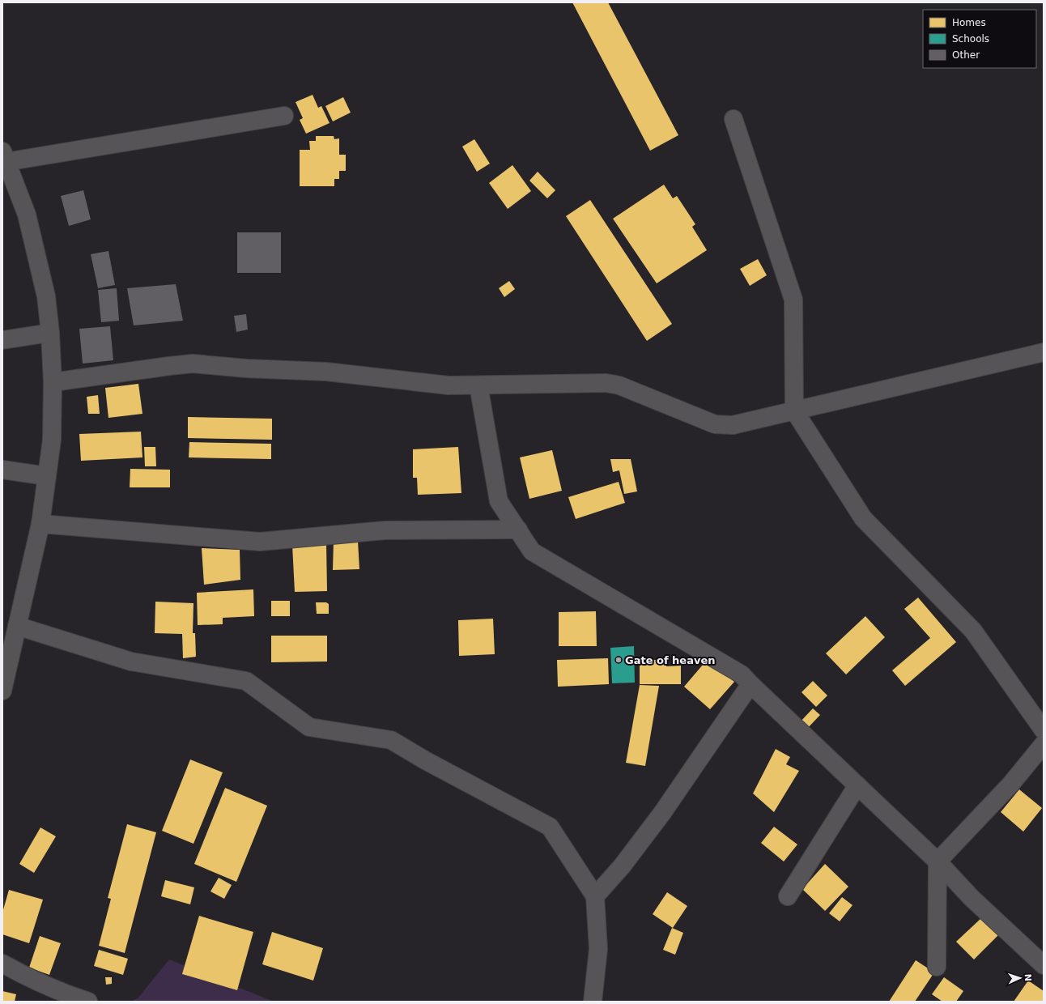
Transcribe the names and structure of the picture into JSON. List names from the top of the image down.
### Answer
{
  "places": ["Gate of heaven"],
  "legend": ["Homes", "Schools", "Other"],
  "north": "right"
}
